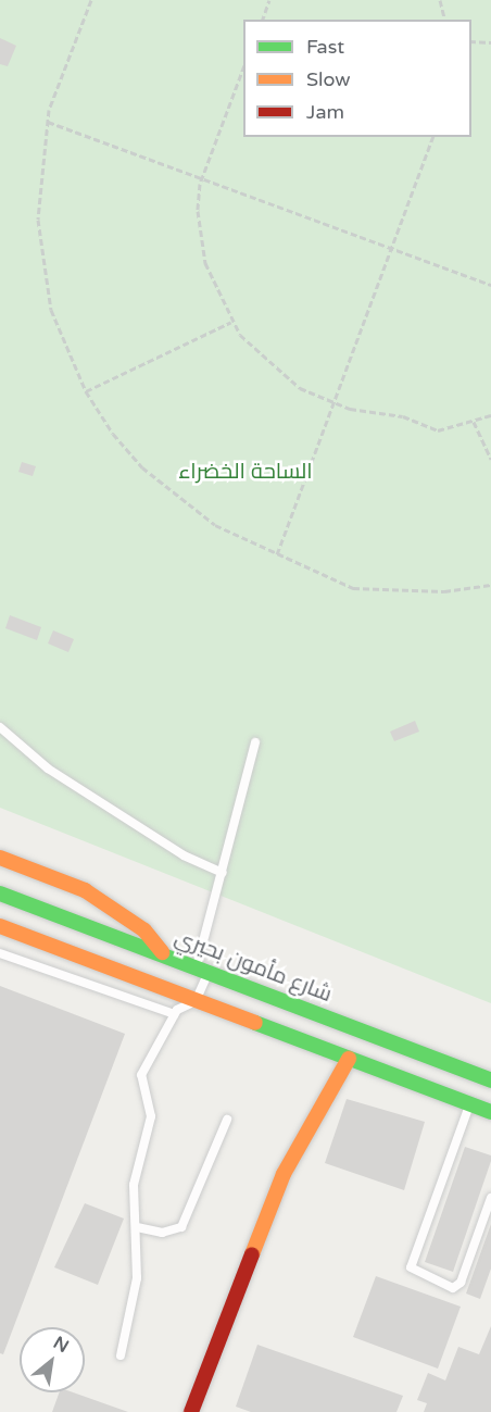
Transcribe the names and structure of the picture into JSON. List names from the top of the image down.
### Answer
{
  "streets": {
    "street": ["شارع مأمون بحيري"]
  },
  "parks": ["الساحة الخضراء"],
  "legend": ["Fast", "Slow", "Jam"],
  "north": "top right"
}
